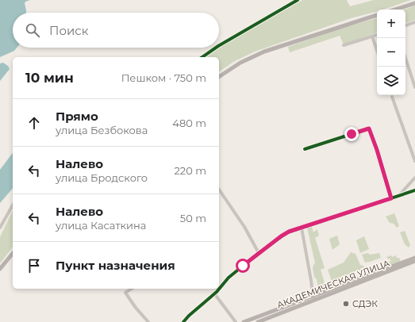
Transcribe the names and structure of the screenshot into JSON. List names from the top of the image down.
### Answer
{
  "streets": {
    "main road": ["АКАДЕМИЧЕСКАЯ УЛИЦА"]
  },
  "places": ["СДЭК"],
  "page": {
    "map_buttons": ["+", "−"],
    "search": "Поиск",
    "heading": ["10 мин", "Пешком · 750 m"],
    "list": [
      ["Прямо", "улица Безбокова", "480 m"],
      ["Налево", "улица Бродского", "220 m"],
      ["Налево", "улица Касаткина", "50 m"],
      "Пункт назначения"
    ]
  }
}
